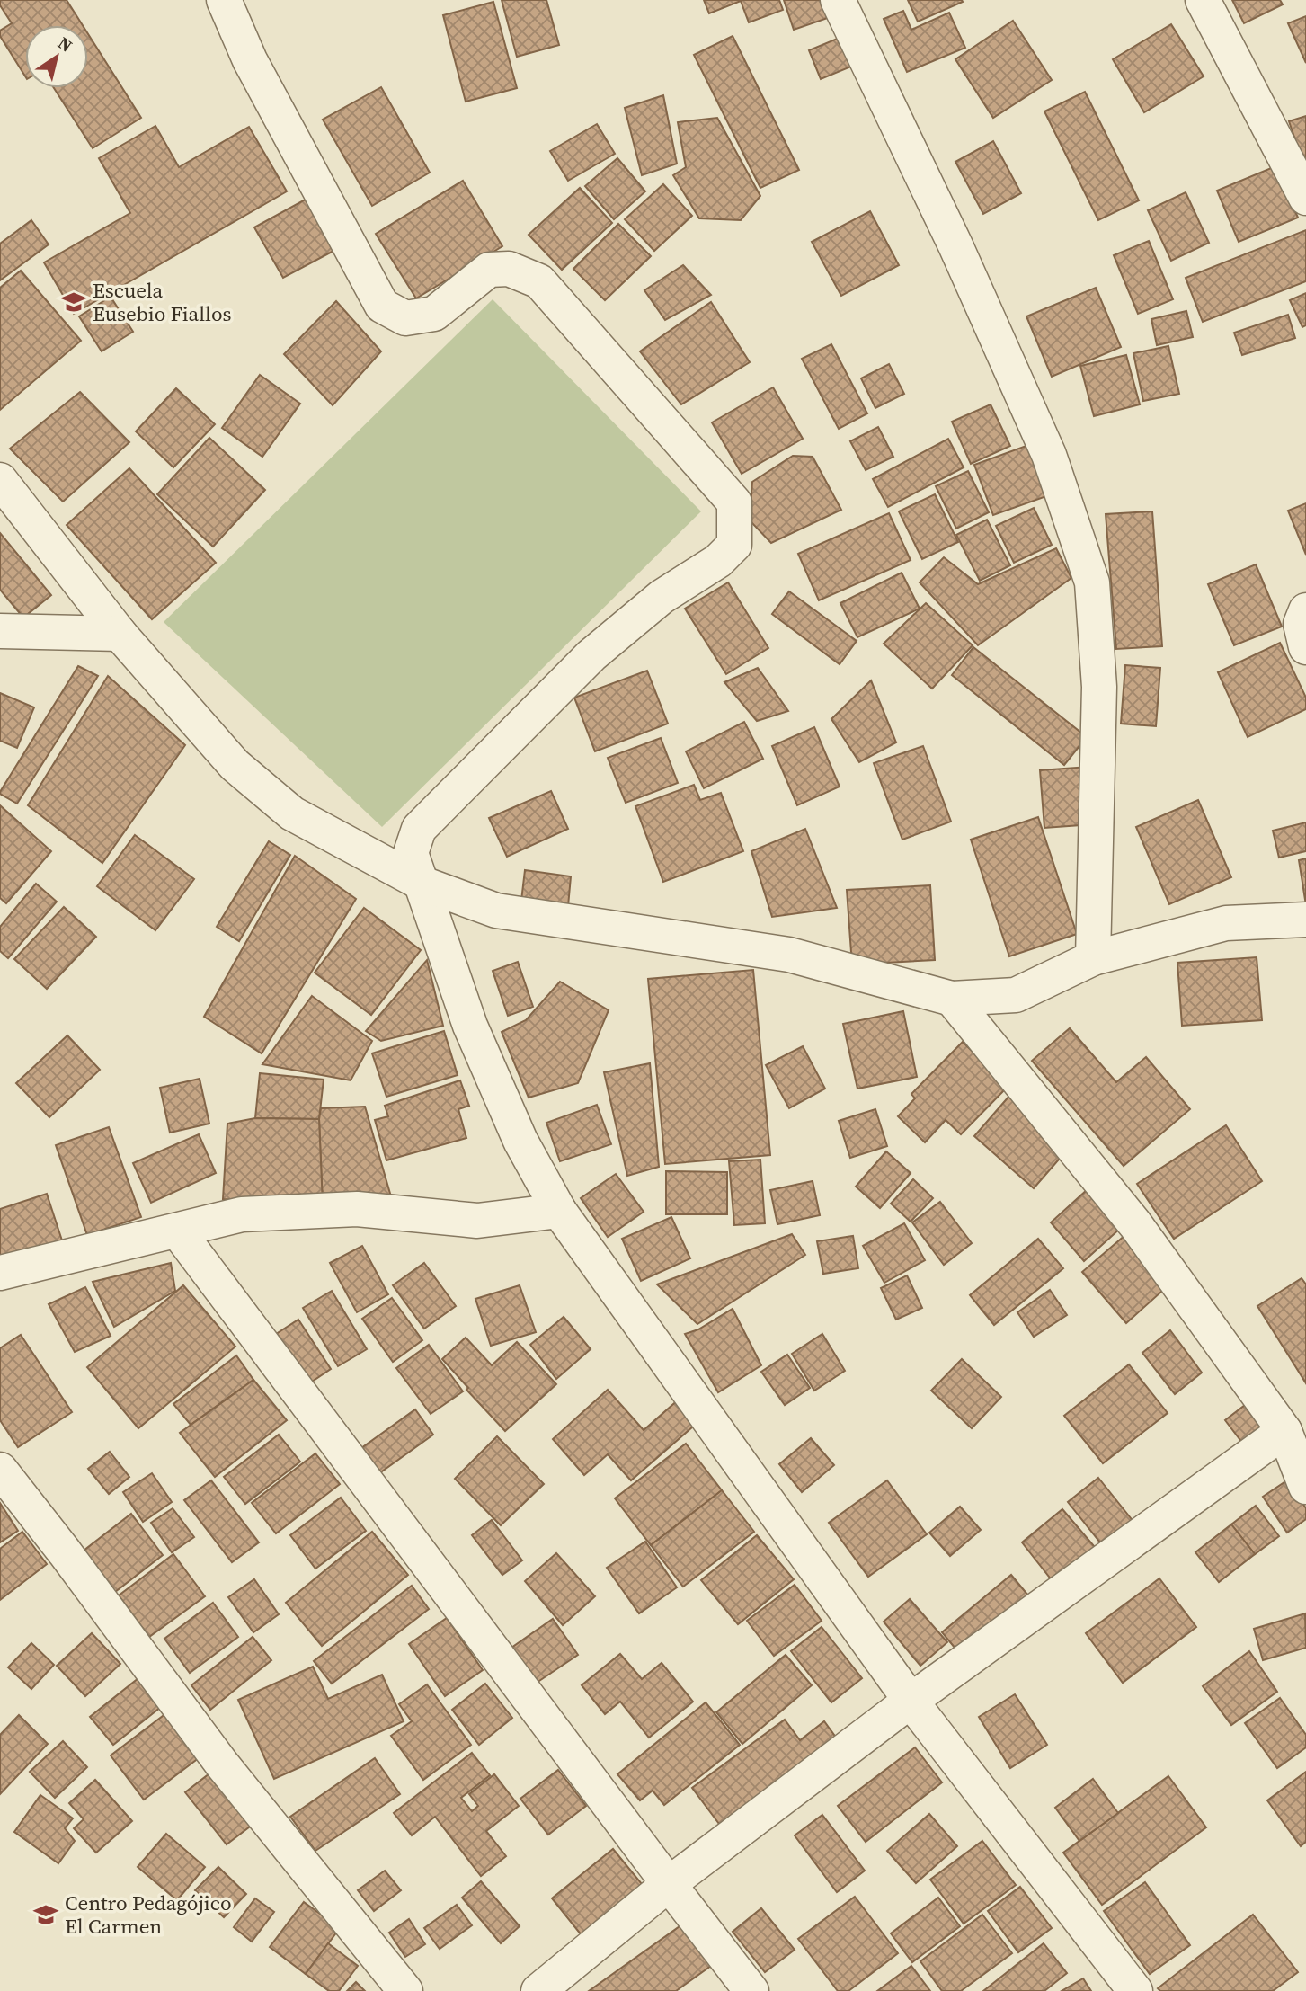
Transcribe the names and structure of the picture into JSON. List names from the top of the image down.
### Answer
{
  "places": {
    "school or university": ["Escuela Eusebio Fiallos", "Centro Pedagójico El Carmen"]
  },
  "north": "top right"
}
